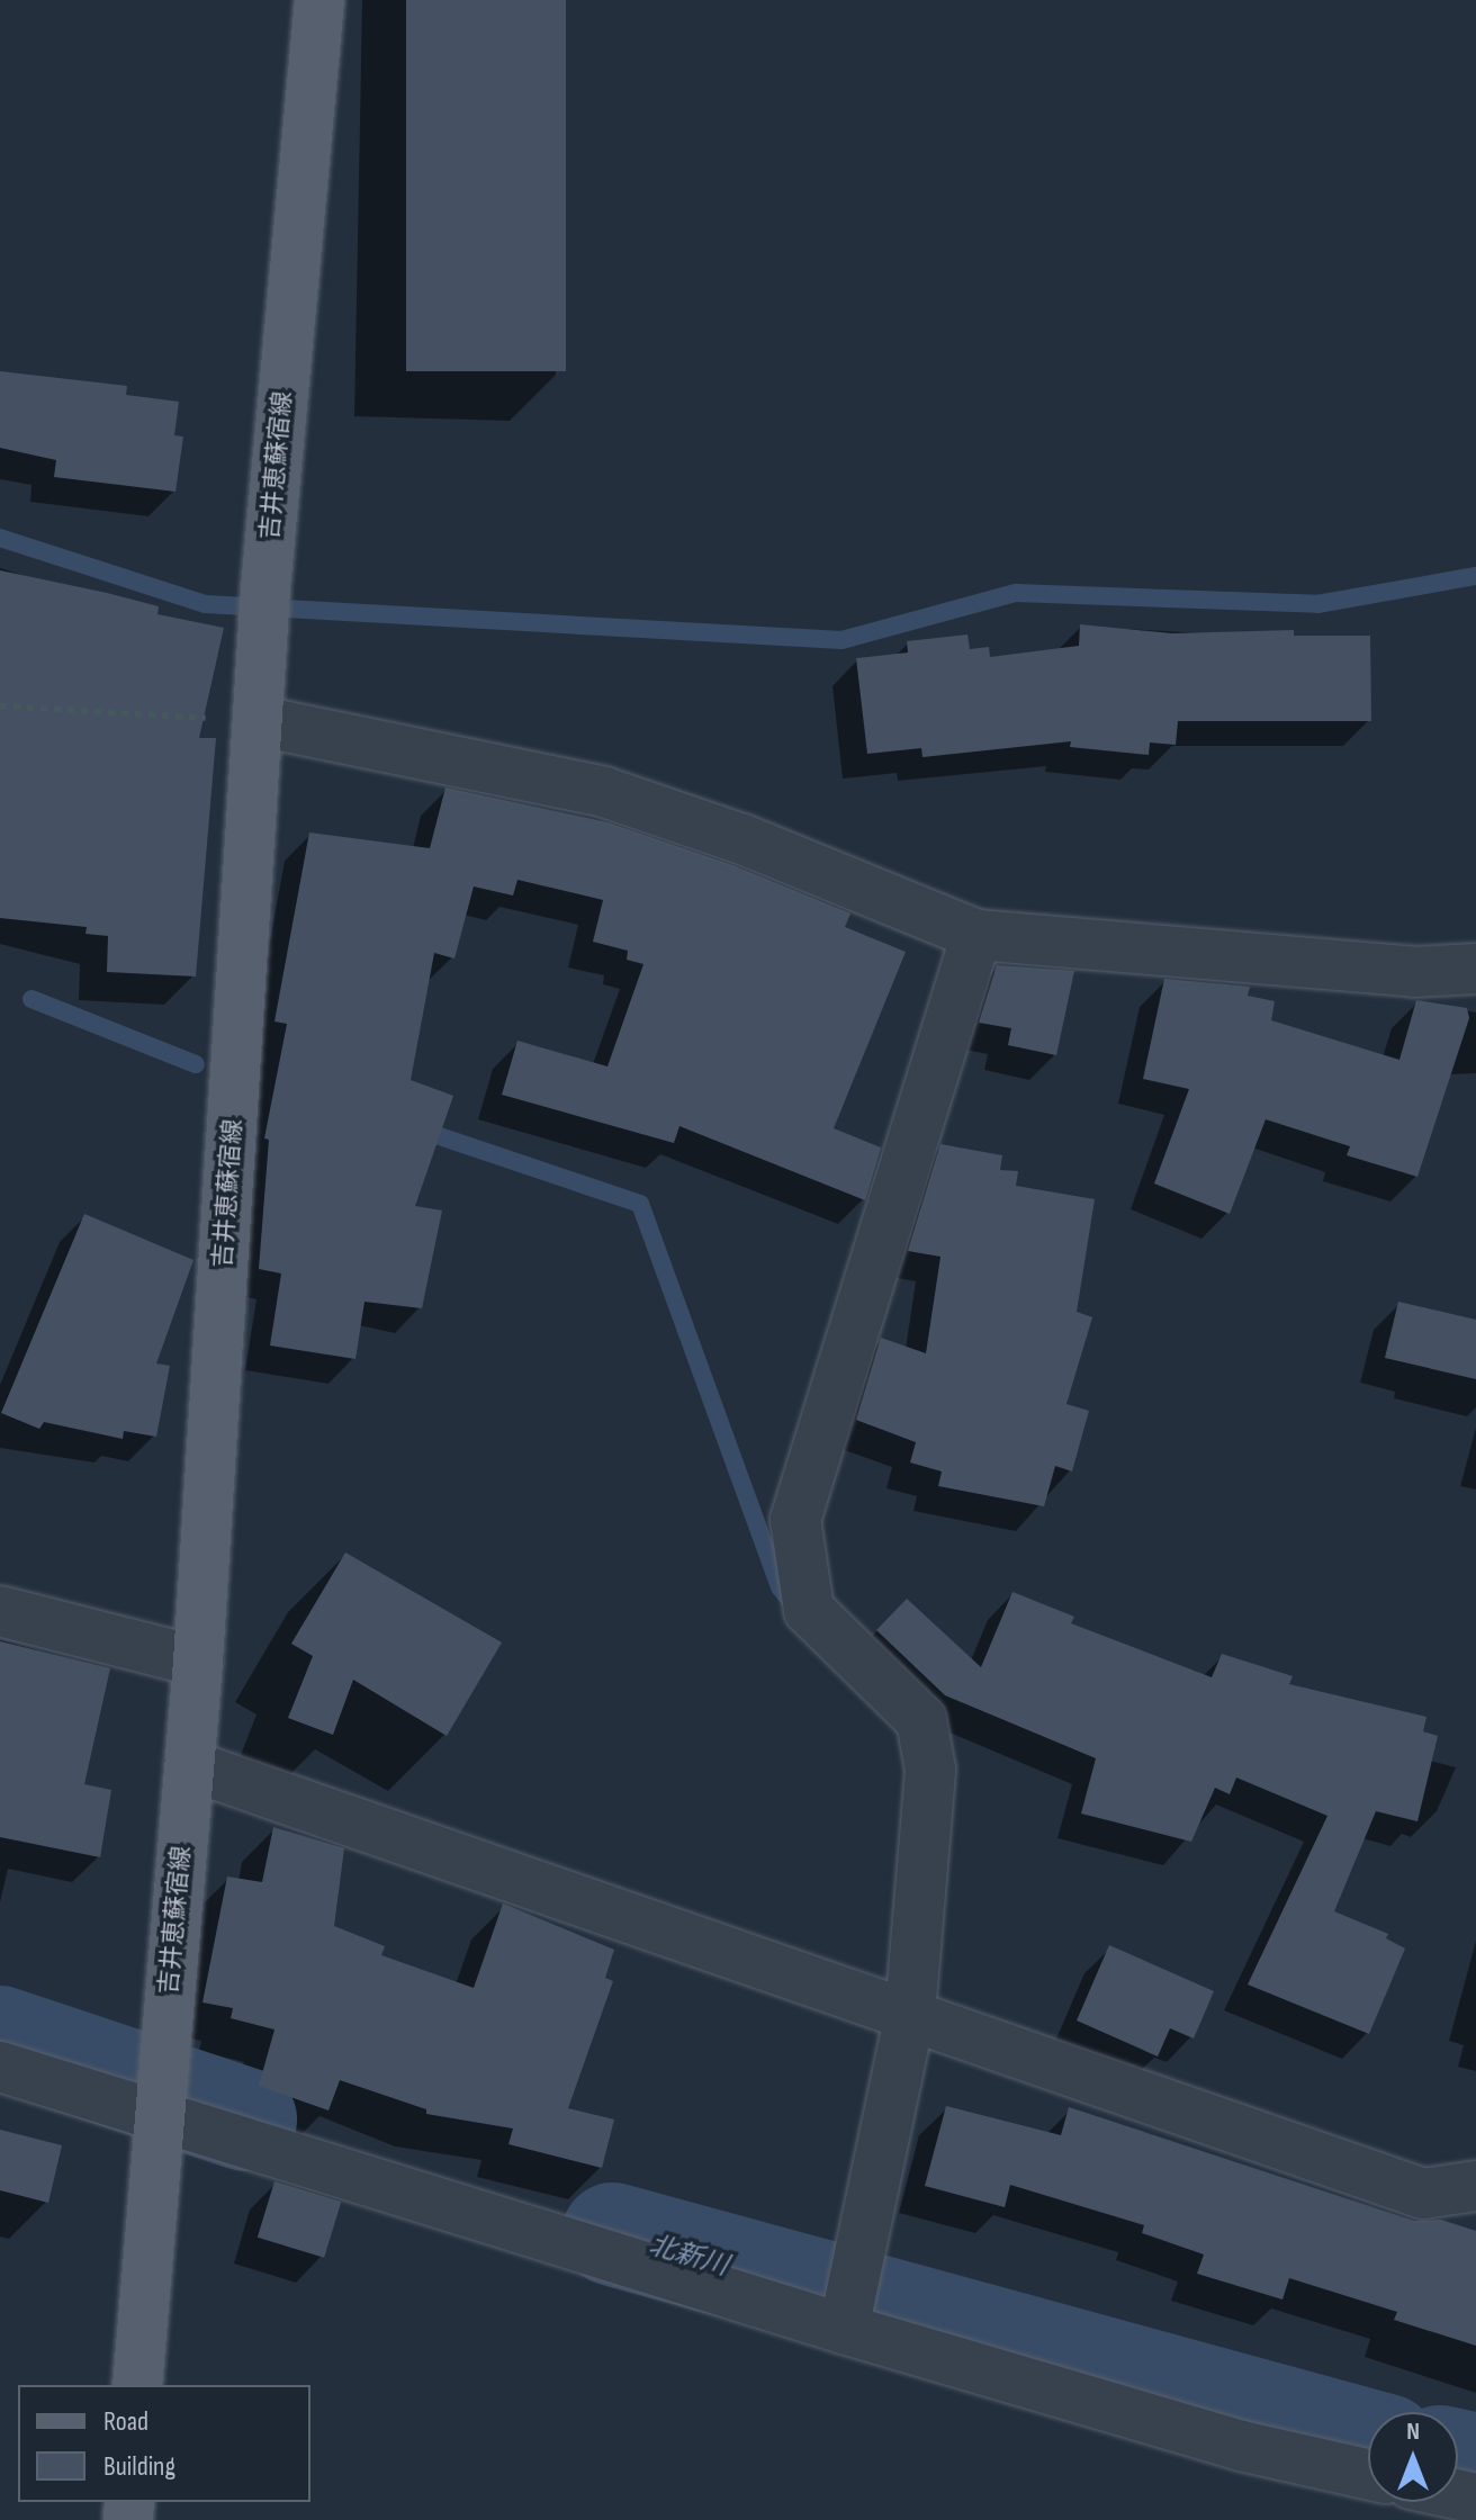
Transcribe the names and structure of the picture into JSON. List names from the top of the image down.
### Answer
{
  "streets": {
    "main road": ["吉井恵蘇宿線"]
  },
  "water": ["北新川"],
  "legend": ["Road", "Building"],
  "north": "top"
}
